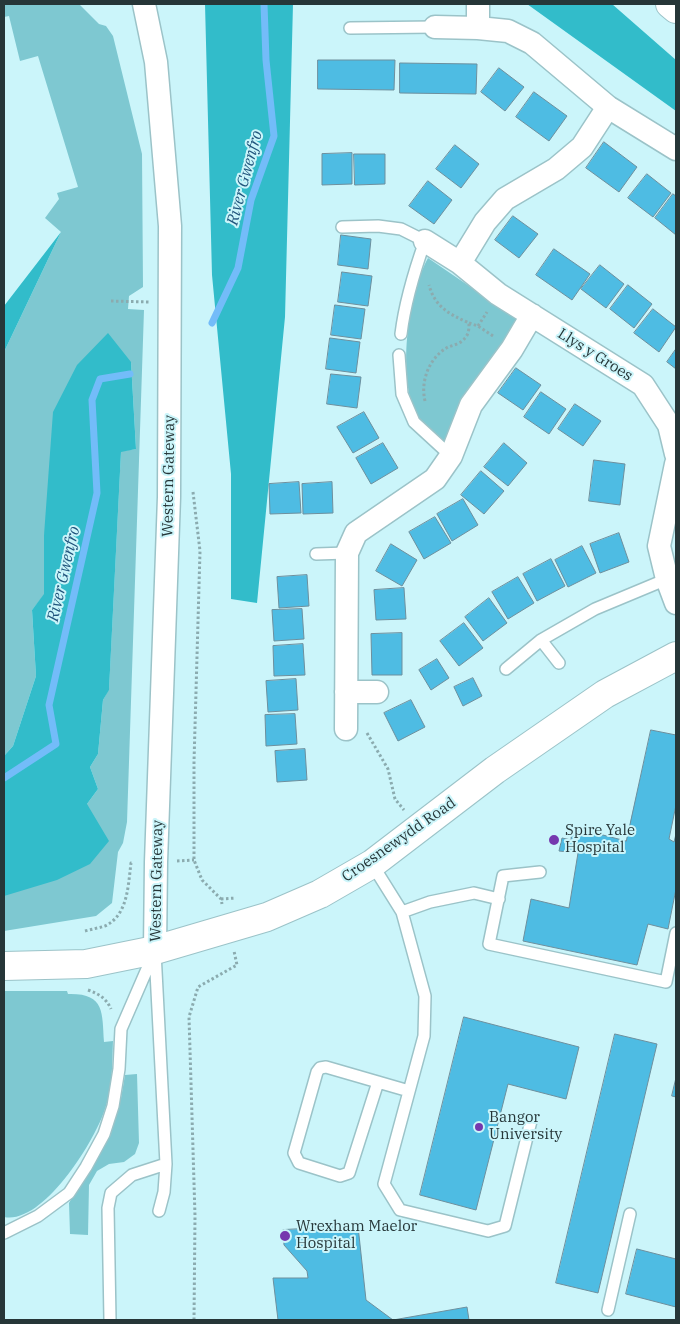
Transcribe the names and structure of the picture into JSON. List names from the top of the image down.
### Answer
{
  "streets": {
    "main road": ["Croesnewydd Road"],
    "street": ["Llys y Groes", "Western Gateway"]
  },
  "crossings": [
    ["Western Gateway", "Croesnewydd Road"]
  ],
  "water": ["River Gwenfro"],
  "places": ["Spire Yale Hospital", "Bangor University", "Wrexham Maelor Hospital"]
}
